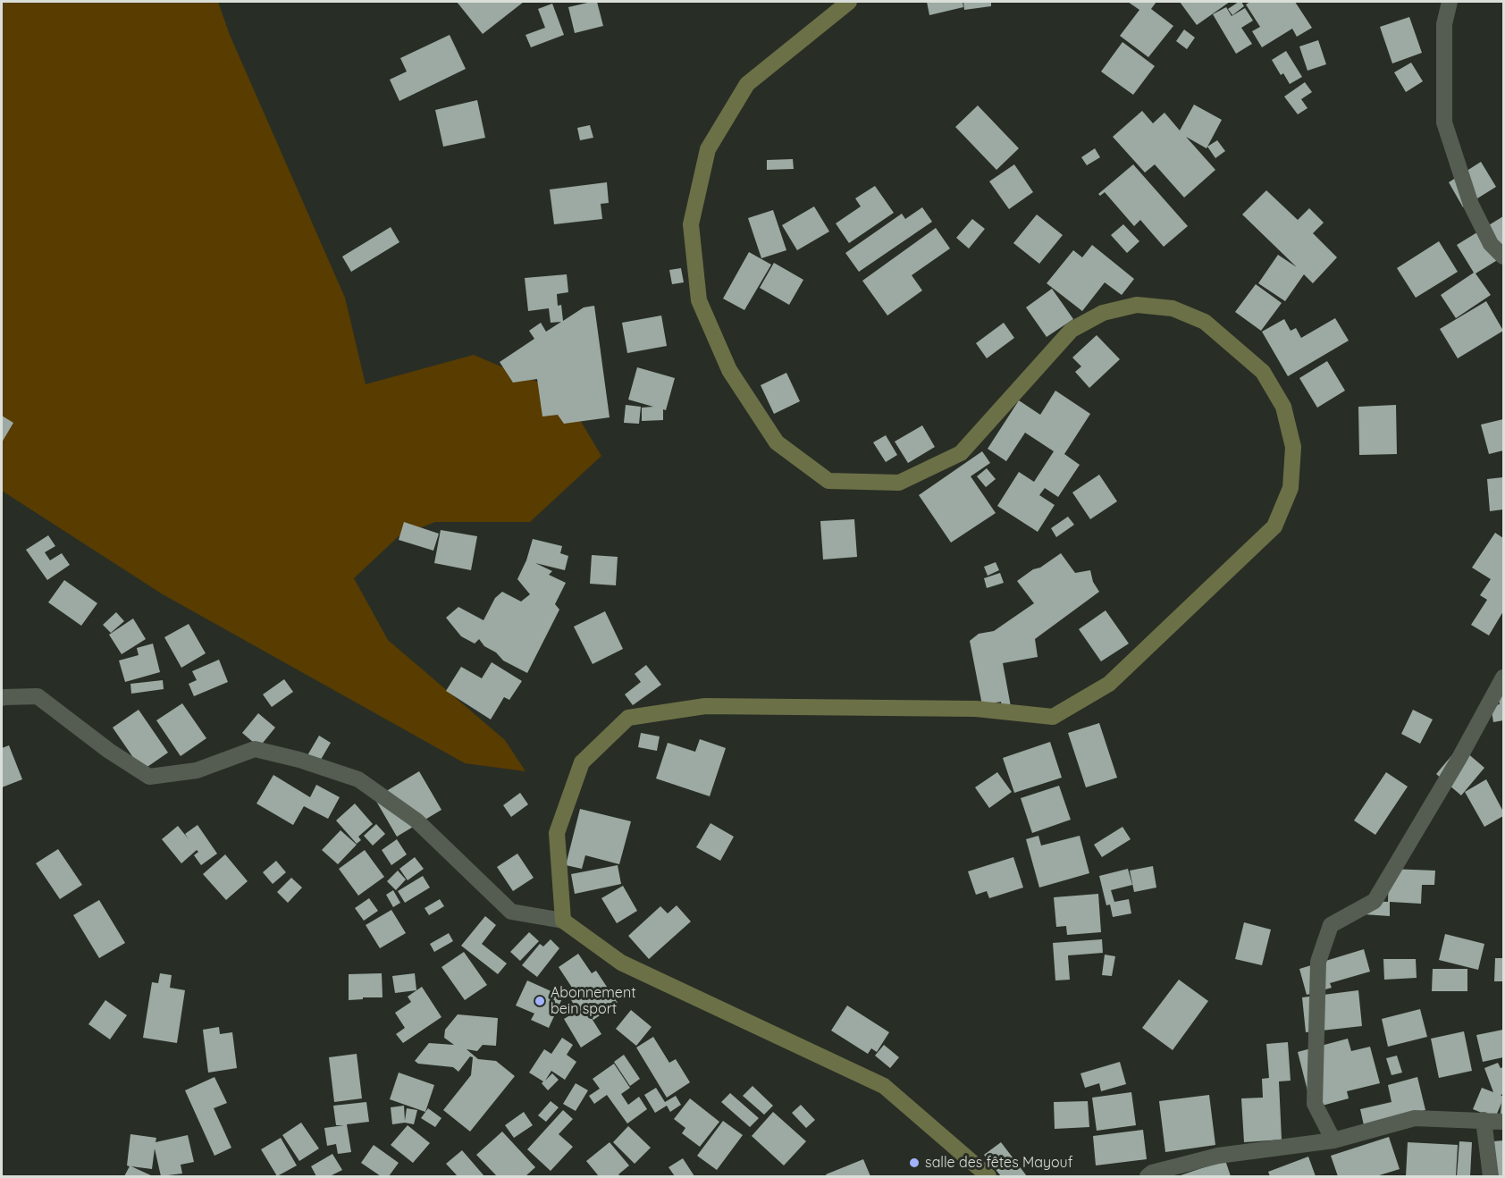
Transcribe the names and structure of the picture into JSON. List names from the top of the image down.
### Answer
{
  "places": ["Abonnement bein sport", "salle des fêtes Mayouf"]
}
